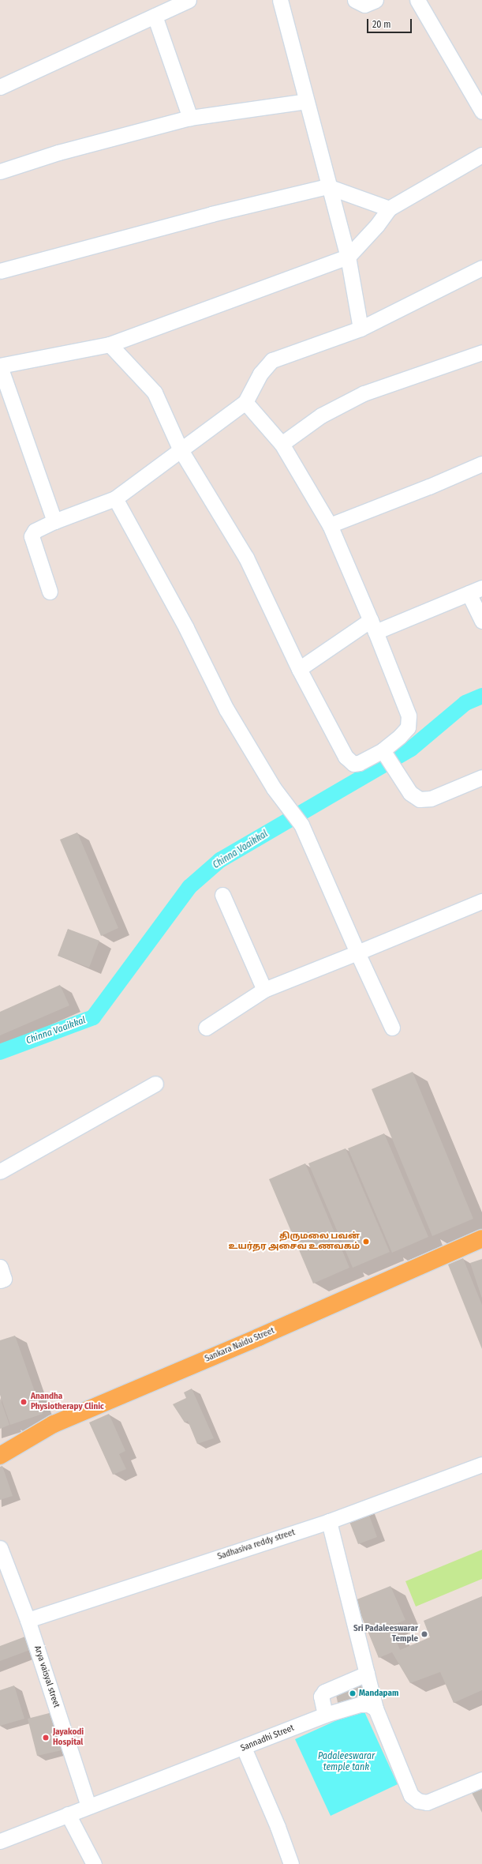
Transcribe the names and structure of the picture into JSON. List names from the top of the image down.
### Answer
{
  "streets": {
    "main road": ["Sankara Naidu Street"],
    "street": ["Sadhasiva reddy street", "Arya vaisyal street", "Sannadhi Street"]
  },
  "crossings": [
    ["Sadhasiva reddy street", "Arya vaisyal street"],
    ["Arya vaisyal street", "Sannadhi Street"]
  ],
  "water": ["Chinna Vaaikkal", "Padaleeswarar temple tank"],
  "places": [
    "திருமலை பவன் உயர்தர அசைவ உணவகம்",
    "Anandha Physiotherapy Clinic",
    "Sri Padaleeswarar Temple",
    "Mandapam",
    "Jayakodi Hospital"
  ],
  "scale_bar": "20 m"
}
